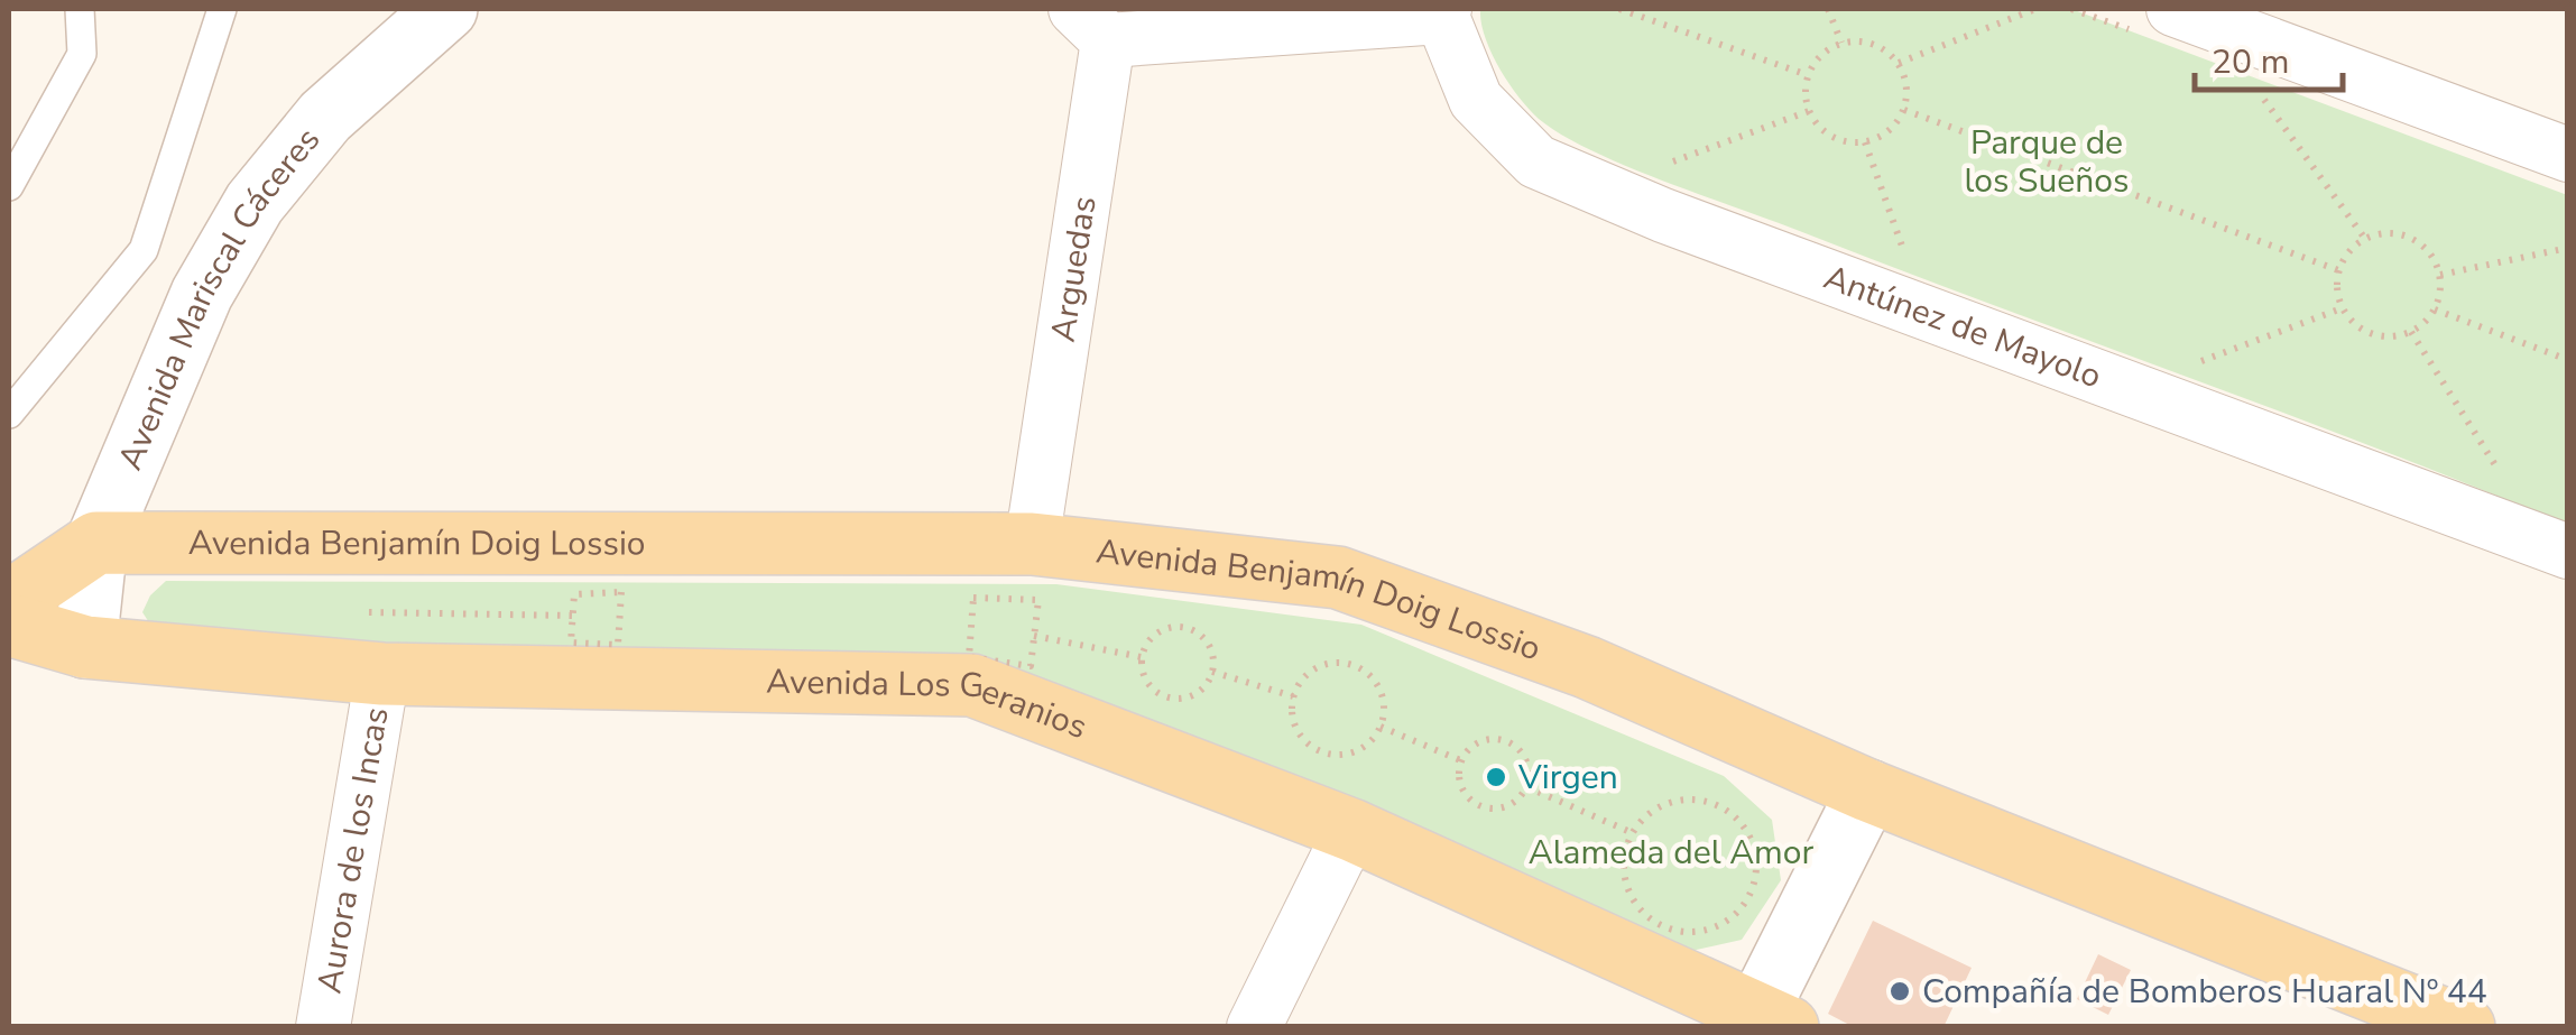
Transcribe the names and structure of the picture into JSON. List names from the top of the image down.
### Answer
{
  "streets": {
    "main road": ["Avenida Benjamín Doig Lossio", "Avenida Los Geranios"],
    "street": [
      "Arguedas",
      "Avenida Mariscal Cáceres",
      "Antúnez de Mayolo",
      "Aurora de los Incas"
    ]
  },
  "crossings": [
    ["Arguedas", "Avenida Benjamín Doig Lossio"],
    ["Avenida Mariscal Cáceres", "Avenida Benjamín Doig Lossio"],
    ["Avenida Mariscal Cáceres", "Avenida Los Geranios"],
    ["Avenida Los Geranios", "Aurora de los Incas"]
  ],
  "parks": ["Parque de los Sueños", "Alameda del Amor"],
  "places": ["Virgen", "Compañía de Bomberos Huaral Nº 44"],
  "scale_bar": "20 m"
}
